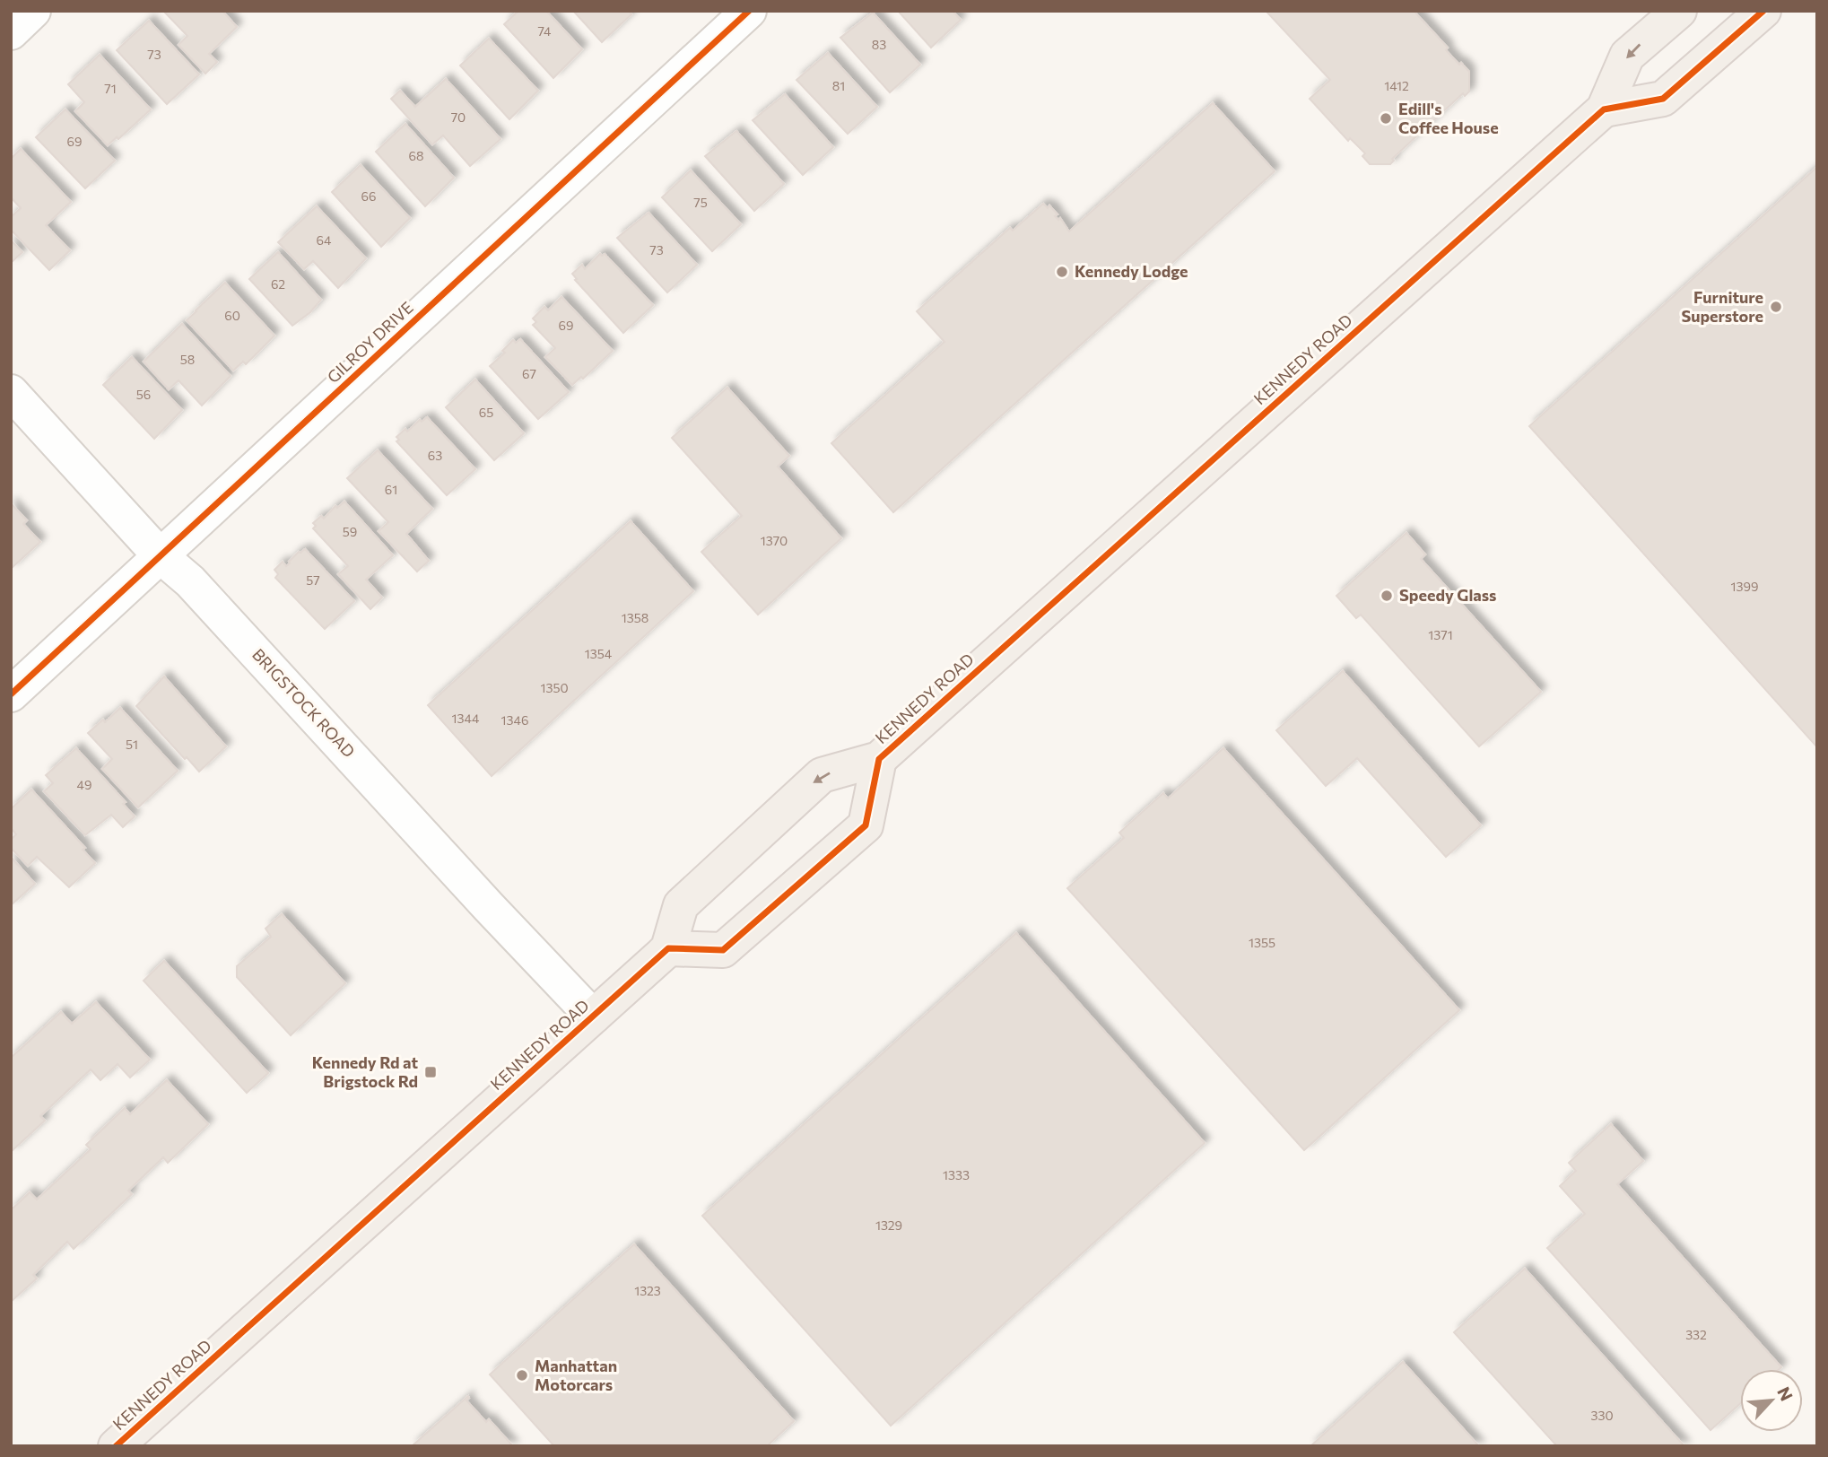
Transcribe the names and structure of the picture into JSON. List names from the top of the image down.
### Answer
{
  "streets": {
    "main road": ["KENNEDY ROAD"],
    "street": ["GILROY DRIVE", "BRIGSTOCK ROAD"]
  },
  "crossings": [
    ["GILROY DRIVE", "BRIGSTOCK ROAD"],
    ["KENNEDY ROAD", "BRIGSTOCK ROAD"]
  ],
  "places": {
    "other": [
      "Edill's Coffee House",
      "Kennedy Lodge",
      "Furniture Superstore",
      "Speedy Glass",
      "Manhattan Motorcars"
    ],
    "transit": ["Kennedy Rd at Brigstock Rd"]
  },
  "house_numbers": [
    "74",
    "83",
    "73",
    "81",
    "1412",
    "71",
    "70",
    "69",
    "68",
    "66",
    "75",
    "64",
    "73",
    "62",
    "60",
    "69",
    "58",
    "67",
    "56",
    "65",
    "63",
    "61",
    "59",
    "1370",
    "57",
    "1399",
    "1358",
    "1371",
    "1354",
    "1350",
    "1344",
    "1346",
    "51",
    "49",
    "1355",
    "1333",
    "1329",
    "1323",
    "332",
    "330"
  ],
  "north": "top right"
}
